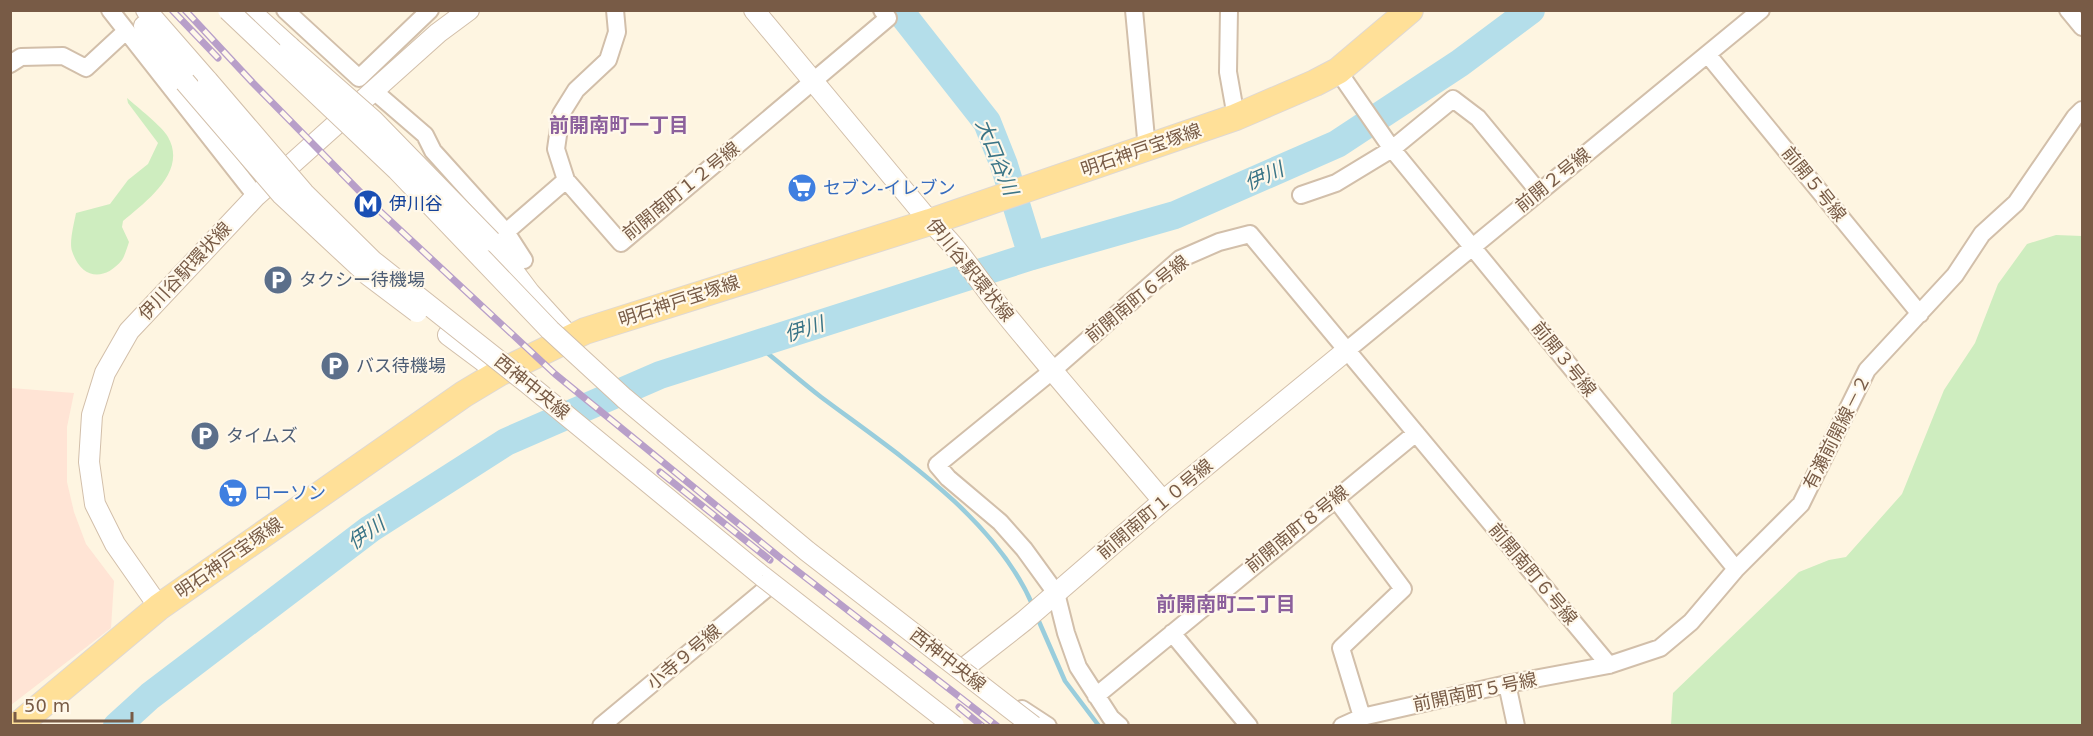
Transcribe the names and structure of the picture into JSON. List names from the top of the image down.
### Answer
{
  "streets": {
    "main road": ["明石神戸宝塚線"],
    "street": [
      "前開２号線",
      "前開５号線",
      "前開南町１２号線",
      "伊川谷駅環状線",
      "前開南町６号線",
      "前開３号線",
      "西神中央線",
      "有瀬前開線－２",
      "前開南町１０号線",
      "前開南町８号線",
      "小寺９号線",
      "前開南町５号線"
    ]
  },
  "crossings": [
    ["明石神戸宝塚線", "伊川谷駅環状線"],
    ["明石神戸宝塚線", "前開３号線"],
    ["明石神戸宝塚線", "西神中央線"],
    ["前開２号線", "前開５号線"],
    ["前開２号線", "前開南町６号線"],
    ["前開２号線", "前開３号線"],
    ["前開２号線", "前開南町１０号線"],
    ["前開５号線", "有瀬前開線－２"],
    ["前開南町１２号線", "伊川谷駅環状線"],
    ["伊川谷駅環状線", "前開南町６号線"],
    ["伊川谷駅環状線", "前開南町１０号線"],
    ["前開南町６号線", "有瀬前開線－２"],
    ["前開南町６号線", "前開南町１０号線"],
    ["前開南町６号線", "前開南町８号線"],
    ["前開南町６号線", "前開南町５号線"],
    ["前開３号線", "有瀬前開線－２"],
    ["西神中央線", "前開南町１０号線"],
    ["西神中央線", "小寺９号線"],
    ["有瀬前開線－２", "前開南町５号線"]
  ],
  "districts": ["前開南町一丁目", "前開南町二丁目"],
  "water": ["大口谷川", "伊川"],
  "places": {
    "supermarket": ["セブン-イレブン", "ローソン"],
    "metro station": ["伊川谷"],
    "parking": ["タクシー待機場", "バス待機場", "タイムズ"]
  },
  "scale_bar": "50 m"
}
